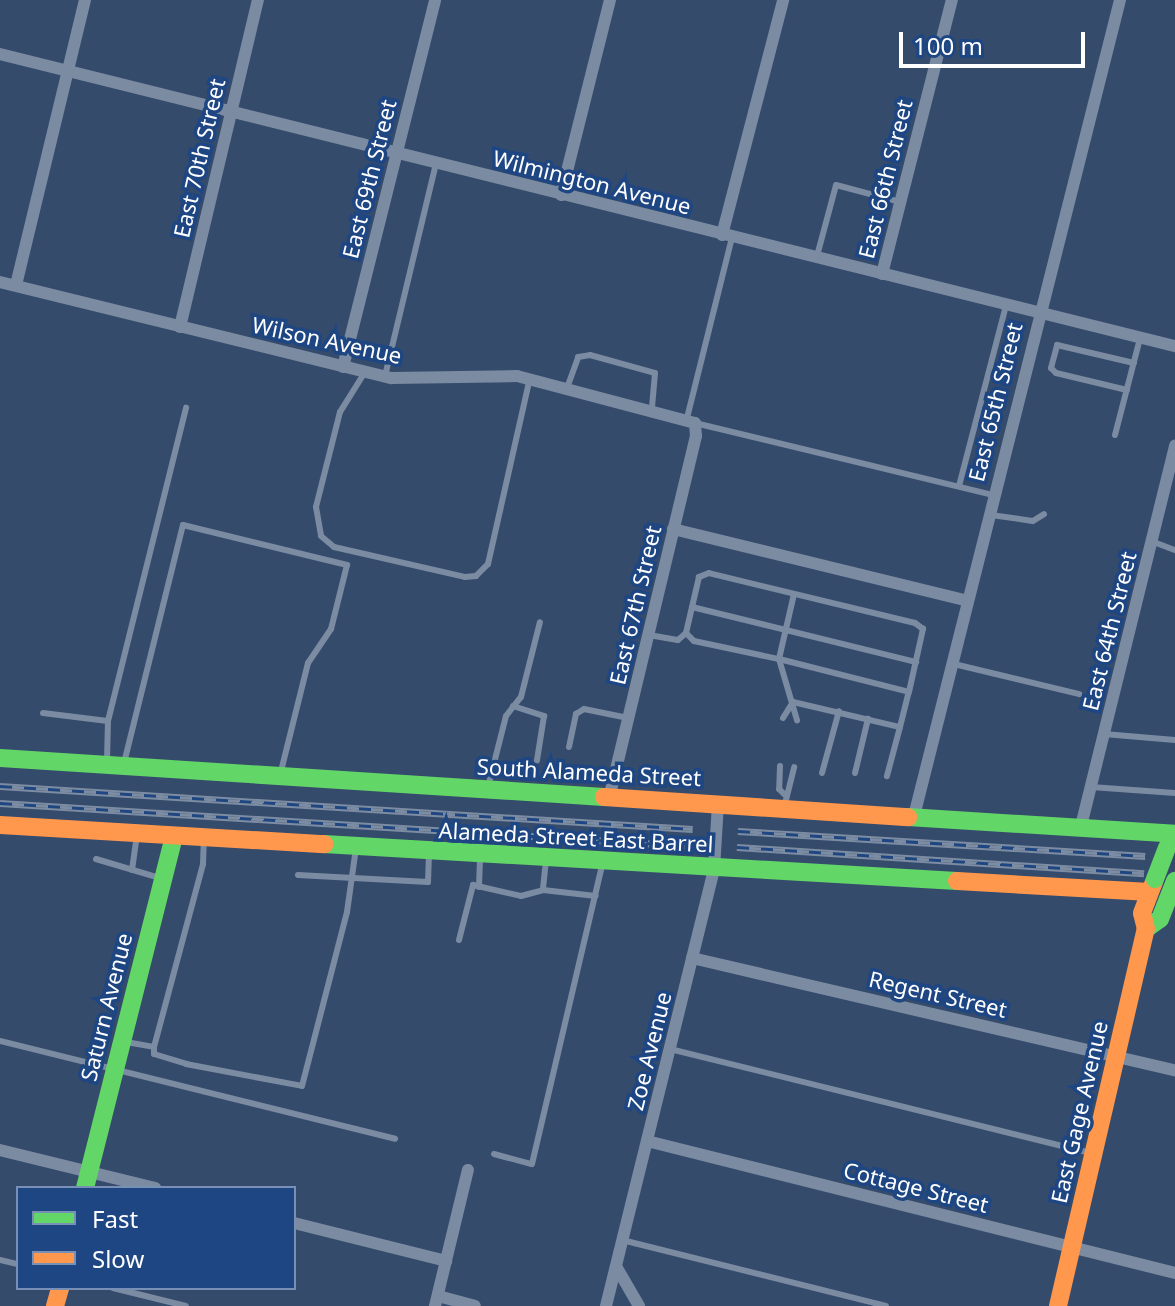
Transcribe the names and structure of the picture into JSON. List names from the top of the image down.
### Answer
{
  "streets": {
    "main road": [
      "South Alameda Street",
      "Alameda Street East Barrel",
      "Saturn Avenue",
      "East Gage Avenue"
    ],
    "street": [
      "East 70th Street",
      "East 69th Street",
      "East 66th Street",
      "Wilmington Avenue",
      "Wilson Avenue",
      "East 65th Street",
      "East 67th Street",
      "East 64th Street",
      "Regent Street",
      "Zoe Avenue",
      "Cottage Street"
    ]
  },
  "crossings": [
    ["East 70th Street", "Wilmington Avenue"],
    ["East 70th Street", "Wilson Avenue"],
    ["East 69th Street", "Wilmington Avenue"],
    ["East 69th Street", "Wilson Avenue"],
    ["East 66th Street", "Wilmington Avenue"],
    ["Wilmington Avenue", "East 65th Street"],
    ["Wilson Avenue", "East 67th Street"],
    ["East 65th Street", "South Alameda Street"],
    ["East 67th Street", "South Alameda Street"],
    ["East 64th Street", "South Alameda Street"],
    ["South Alameda Street", "Zoe Avenue"],
    ["South Alameda Street", "East Gage Avenue"],
    ["Alameda Street East Barrel", "Saturn Avenue"],
    ["Alameda Street East Barrel", "Zoe Avenue"],
    ["Alameda Street East Barrel", "East Gage Avenue"],
    ["Regent Street", "Zoe Avenue"],
    ["Regent Street", "East Gage Avenue"],
    ["Zoe Avenue", "Cottage Street"],
    ["East Gage Avenue", "Cottage Street"]
  ],
  "legend": ["Fast", "Slow"],
  "scale_bar": "100 m"
}
